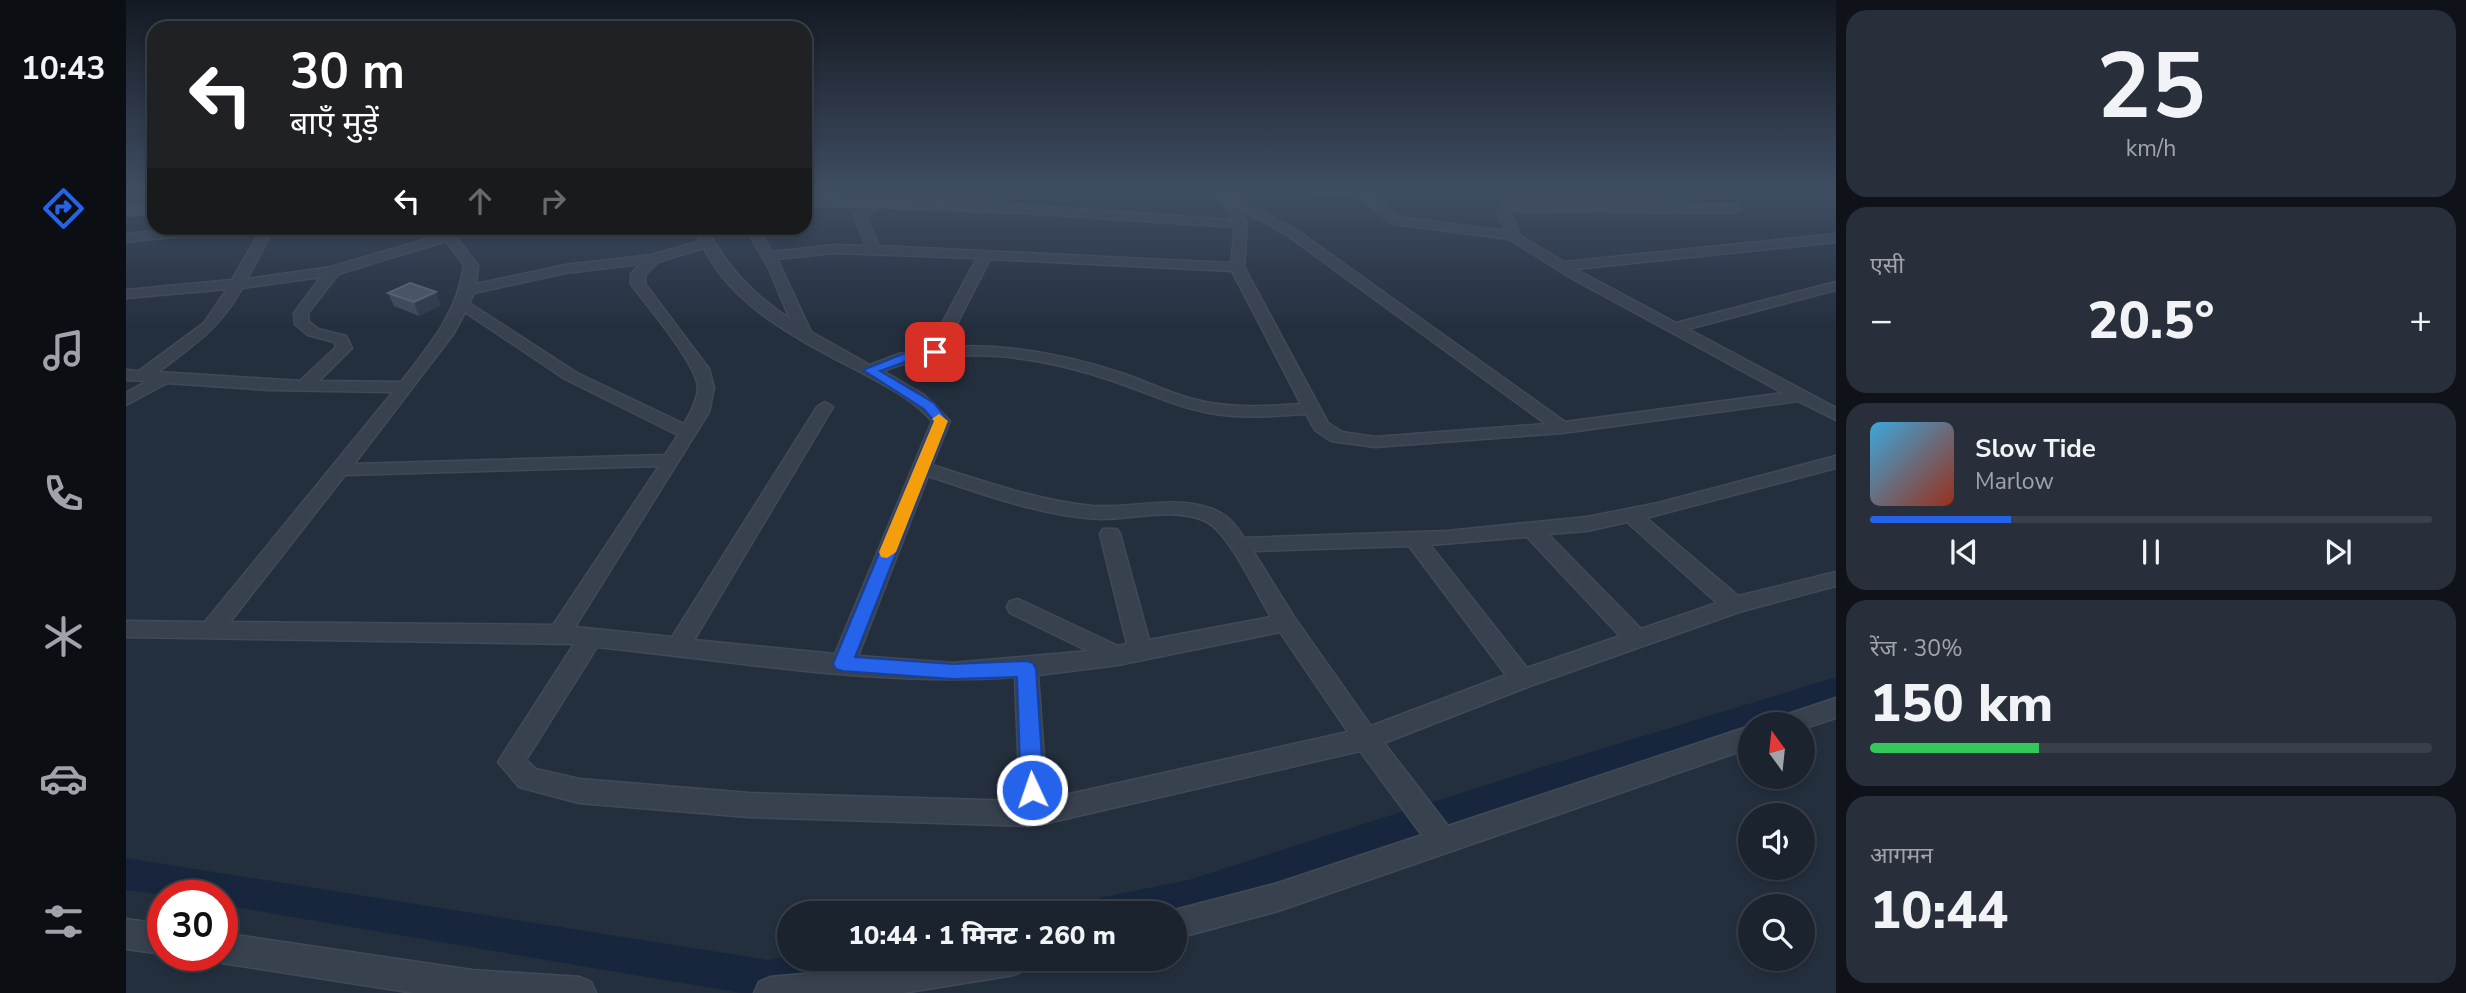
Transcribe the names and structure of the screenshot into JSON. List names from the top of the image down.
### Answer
{
  "north": "top",
  "page": {
    "tabs": "10:43",
    "tile": [
      ["25", "km/h"],
      "एसी",
      ["रेंज · 30%", "150 km"],
      ["आगमन", "10:44"]
    ],
    "turn": ["30 m", "बाएँ मुड़ें"],
    "heat": ["−", "20.5°", "+"],
    "song": ["Slow Tide", "Marlow"],
    "limit": "30",
    "trip": "10:44 · 1 मिनट · 260 m"
  }
}
